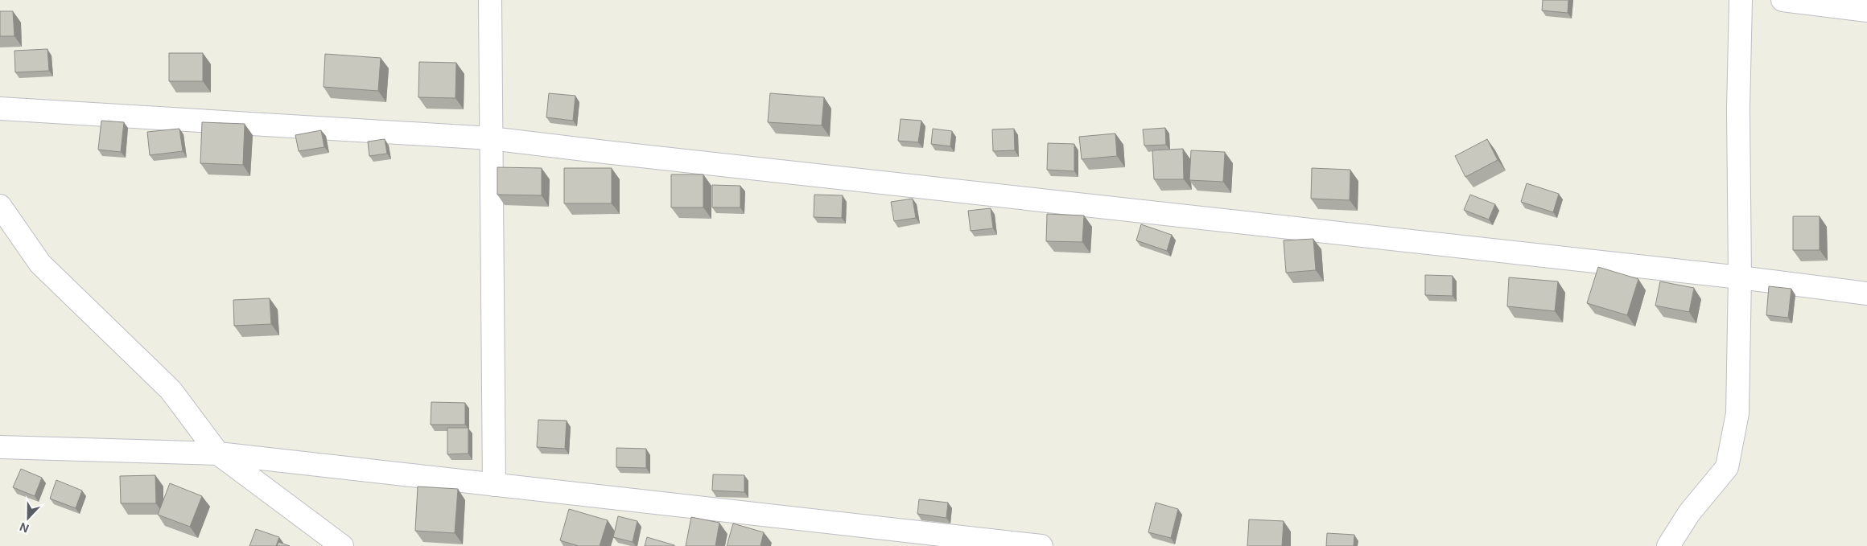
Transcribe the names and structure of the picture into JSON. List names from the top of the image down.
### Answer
{
  "north": "bottom"
}
